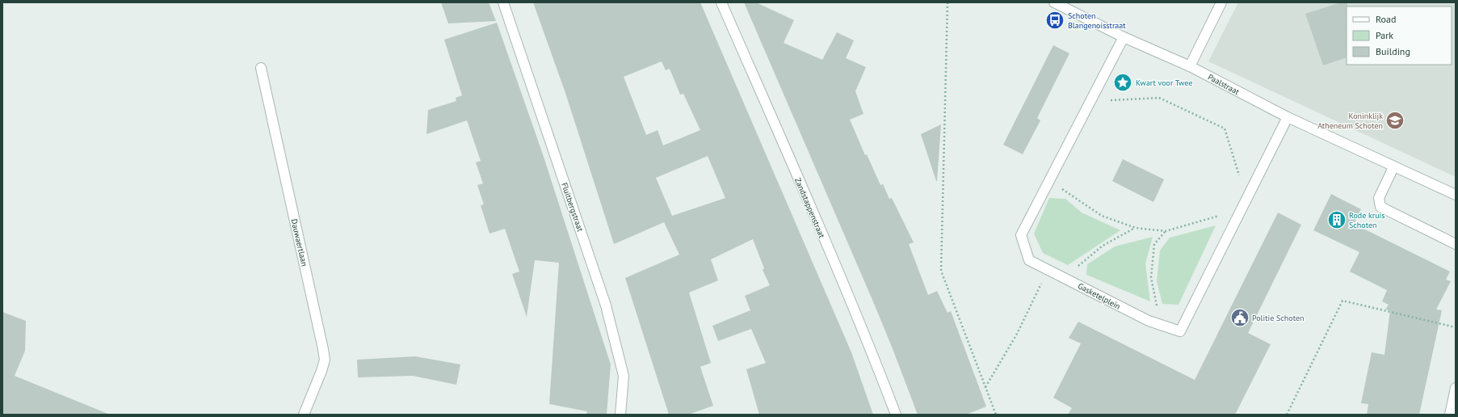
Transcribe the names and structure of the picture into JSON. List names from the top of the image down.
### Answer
{
  "streets": {
    "street": [
      "Paalstraat",
      "Fluitbergstraat",
      "Zandstappenstraat",
      "Dauwaertlaan",
      "Gasketelplein"
    ]
  },
  "crossings": [
    ["Paalstraat", "Gasketelplein"]
  ],
  "places": {
    "bus stop": ["Schoten Blangenoisstraat"],
    "place": ["Kwart voor Twee"],
    "school or university": ["Koninklijk Atheneum Schoten"],
    "building": ["Rode kruis Schoten"],
    "public building": ["Politie Schoten"]
  },
  "legend": ["Road", "Park", "Building"]
}
